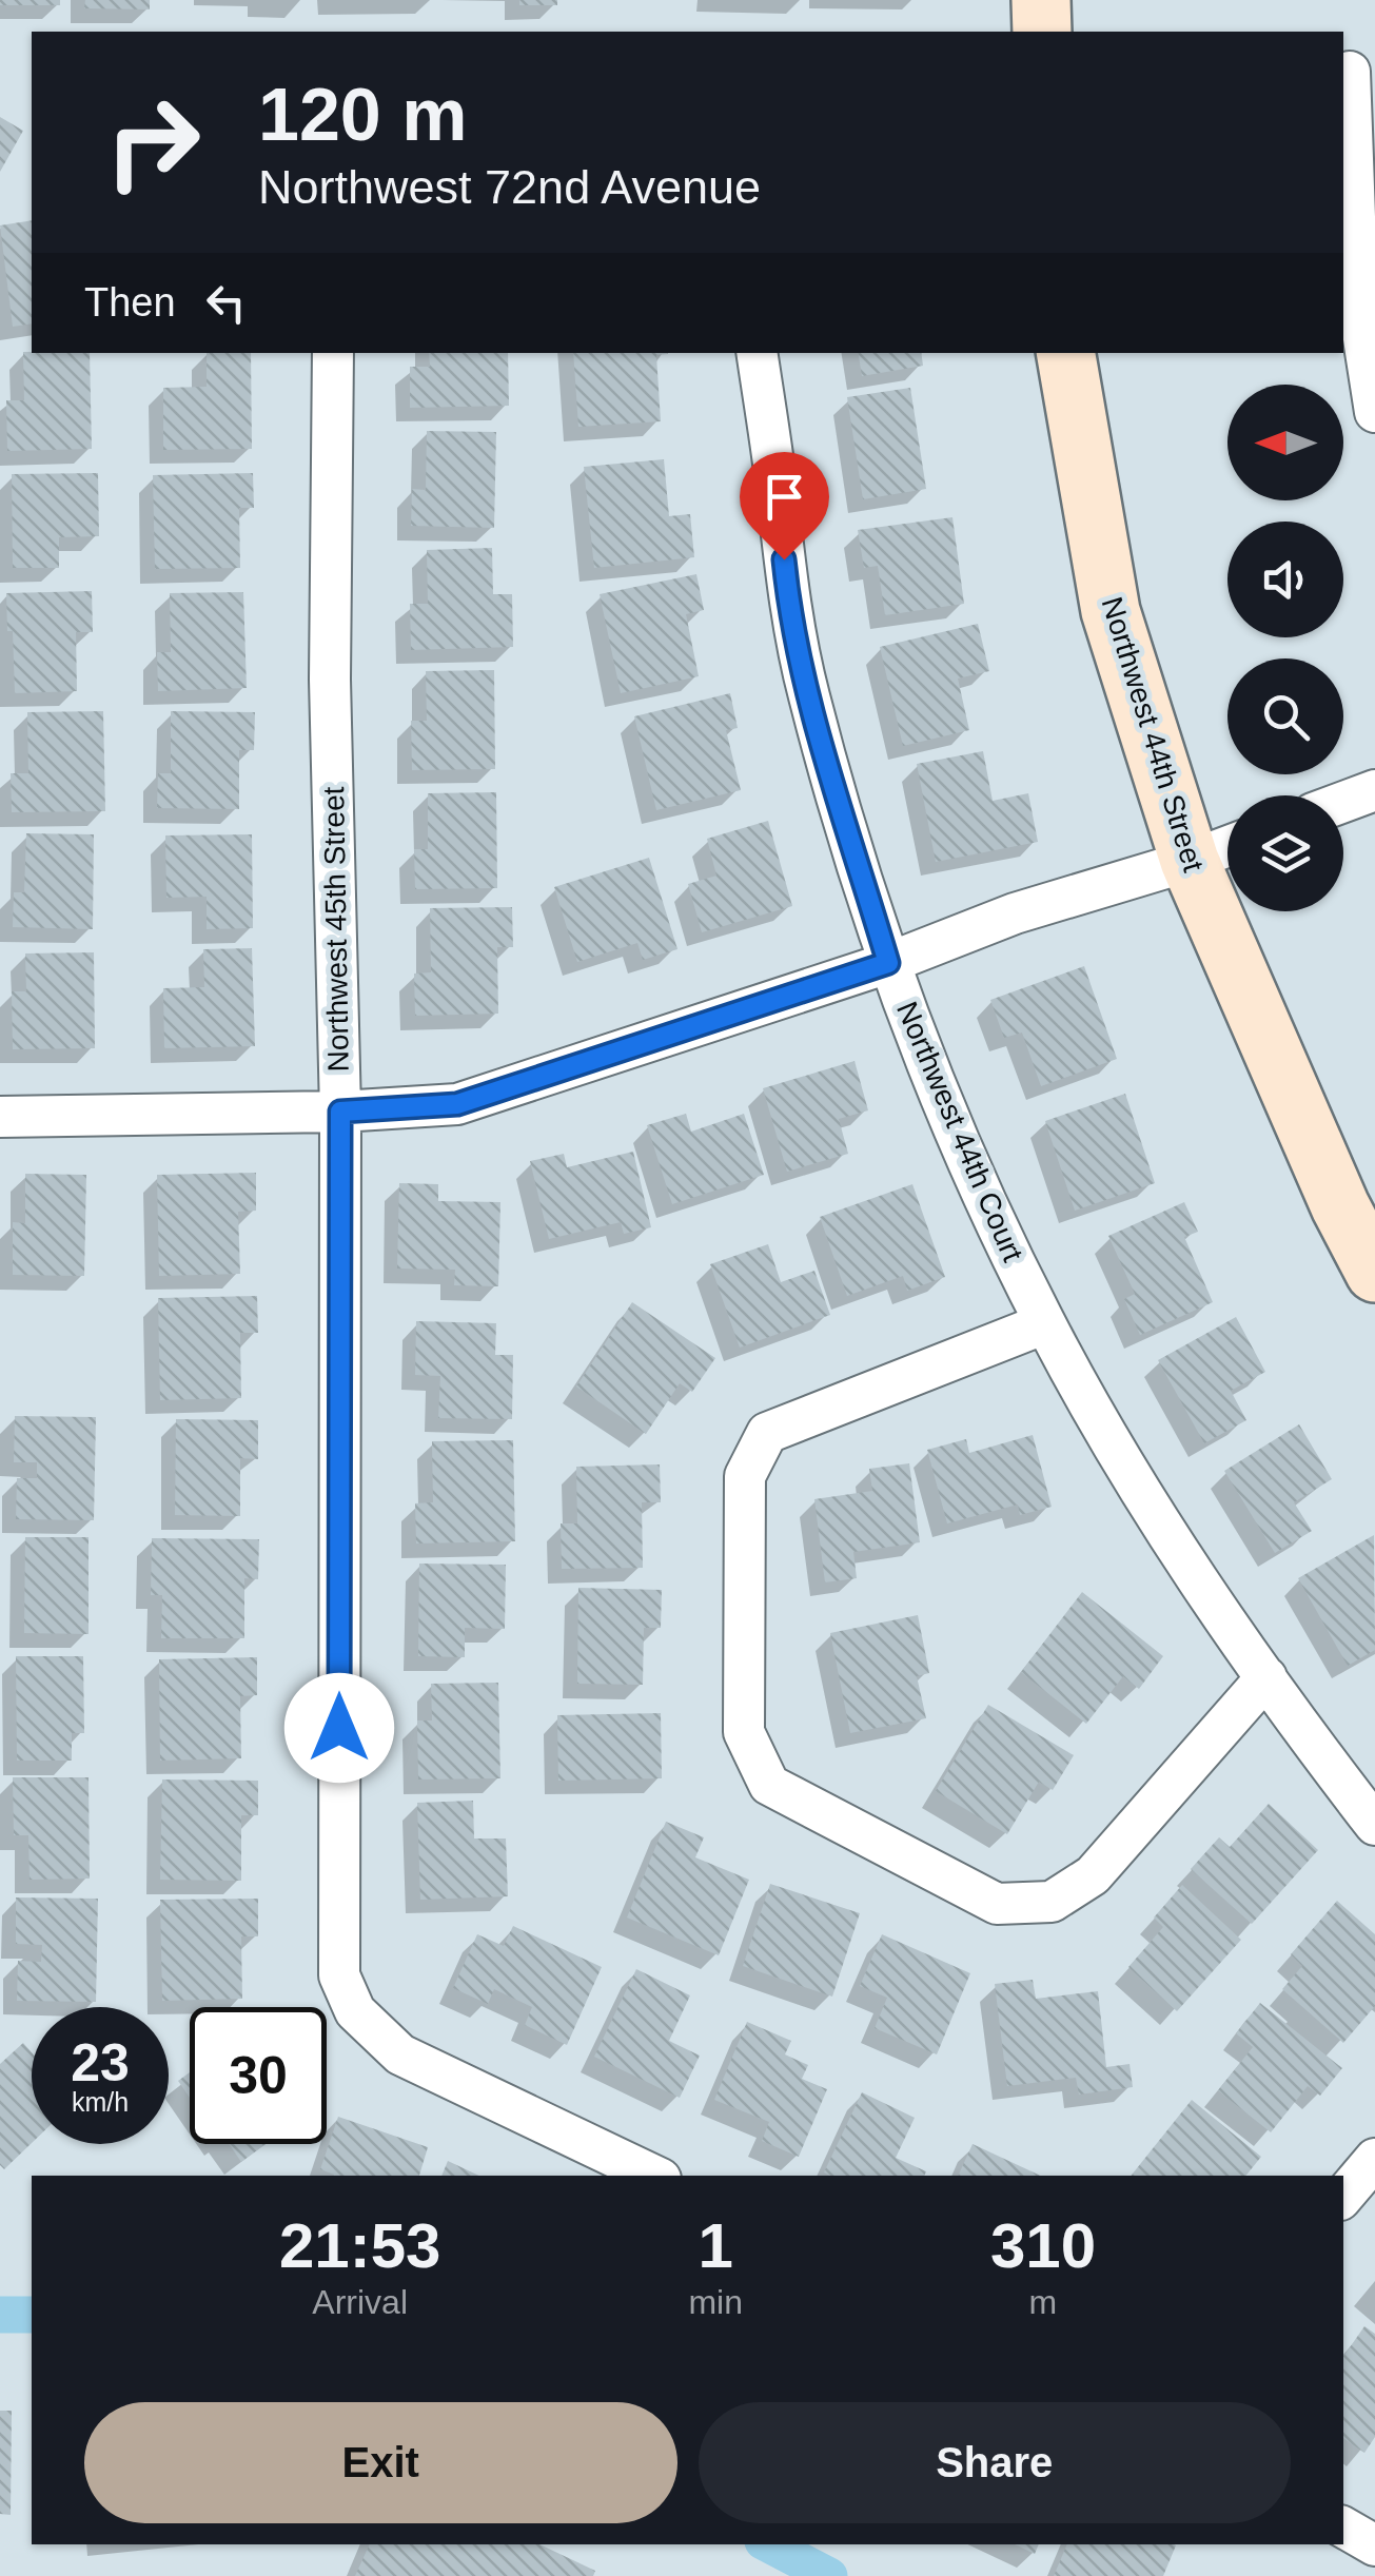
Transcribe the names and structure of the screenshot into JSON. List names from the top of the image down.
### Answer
{
  "streets": {
    "street": ["Northwest 44th Street", "Northwest 45th Street", "Northwest 44th Court"]
  },
  "north": "left",
  "page": {
    "turn": ["120 m", "Northwest 72nd Avenue"],
    "then": "Then",
    "speed": "23 km/h",
    "limit": "30",
    "eta": [
      "21:53",
      "Arrival",
      "1",
      "min",
      "310",
      "m"
    ],
    "buttons": ["Exit", "Share"]
  }
}
